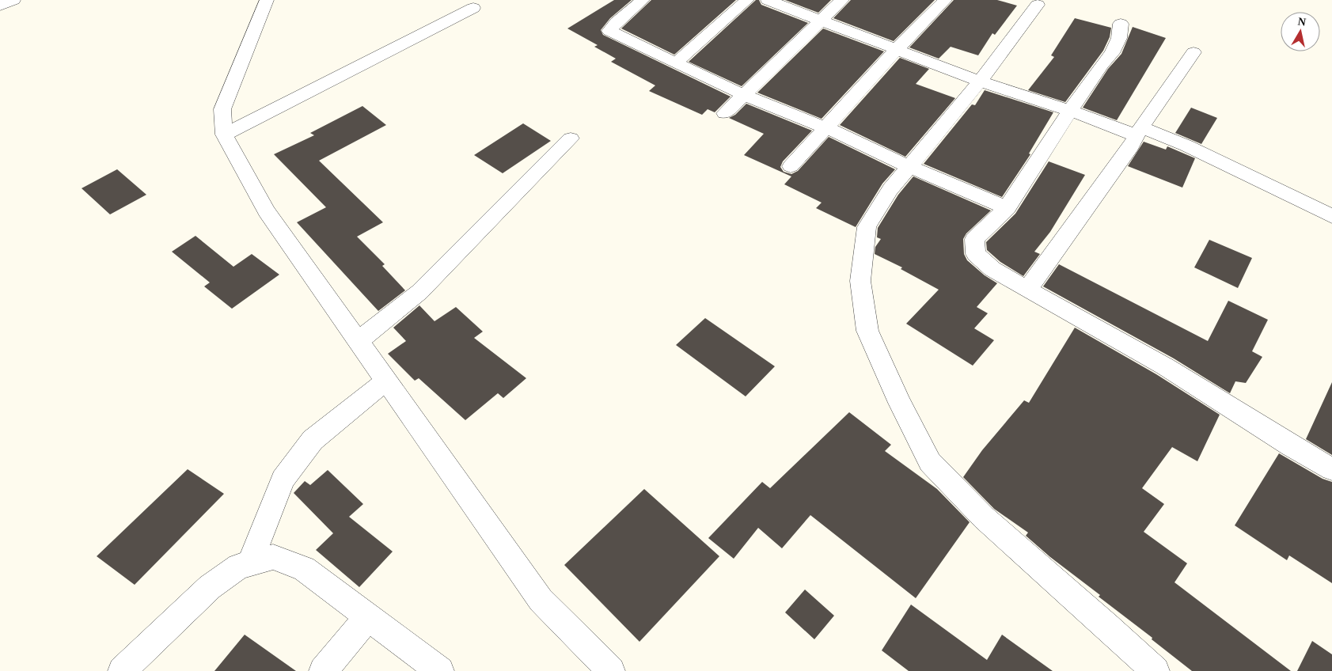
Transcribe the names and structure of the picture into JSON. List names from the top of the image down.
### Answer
{
  "north": "top"
}
